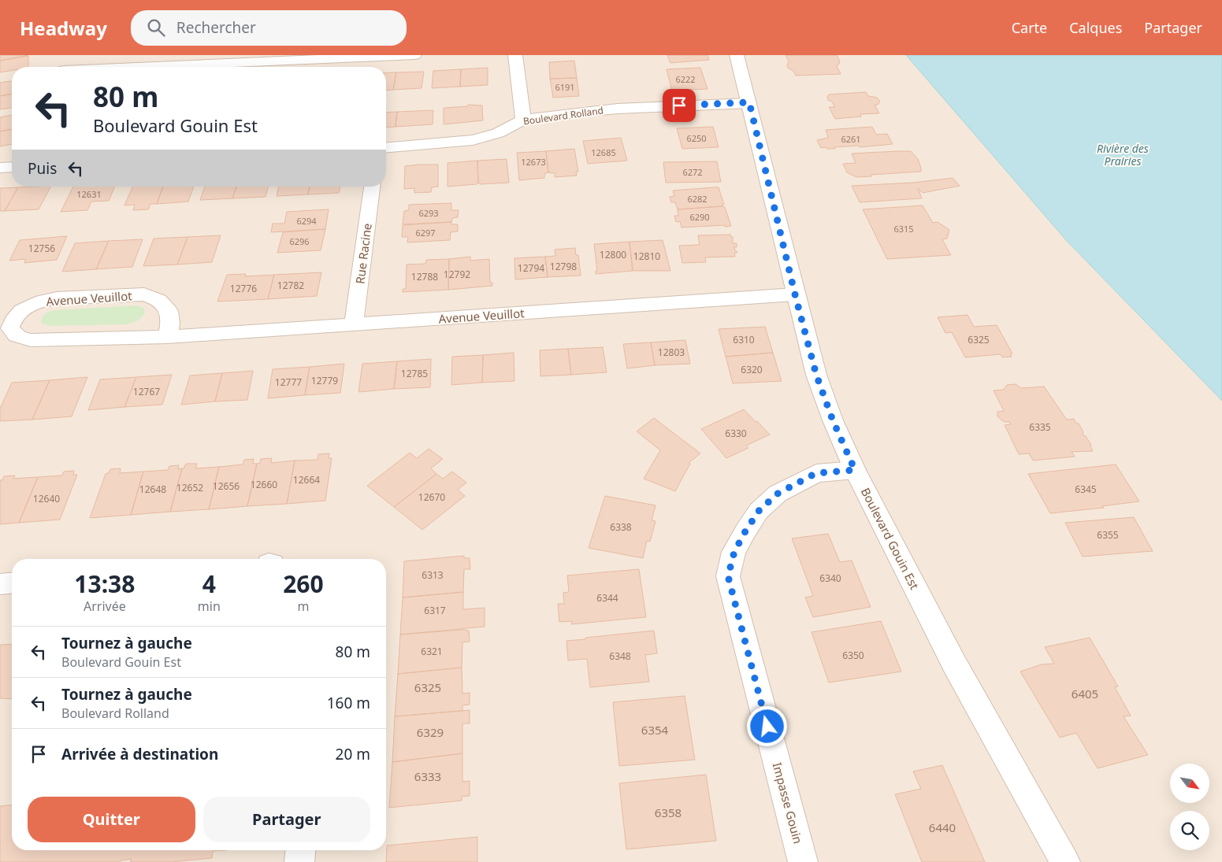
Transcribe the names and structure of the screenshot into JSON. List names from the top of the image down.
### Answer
{
  "streets": {
    "street": [
      "Boulevard Rolland",
      "Rue Racine",
      "Avenue Veuillot",
      "Boulevard Gouin Est",
      "Impasse Gouin"
    ]
  },
  "crossings": [
    ["Boulevard Rolland", "Boulevard Gouin Est"],
    ["Rue Racine", "Avenue Veuillot"],
    ["Avenue Veuillot", "Boulevard Gouin Est"],
    ["Boulevard Gouin Est", "Impasse Gouin"]
  ],
  "water": ["Rivière des Prairies"],
  "house_numbers": [
    "6222",
    "6191",
    "6250",
    "6261",
    "12685",
    "12673",
    "6272",
    "12631",
    "6282",
    "6293",
    "6290",
    "6294",
    "6315",
    "6297",
    "6296",
    "12756",
    "12800",
    "12810",
    "12798",
    "12794",
    "12792",
    "12788",
    "12782",
    "12776",
    "6310",
    "6325",
    "12803",
    "6320",
    "12785",
    "12779",
    "12777",
    "12767",
    "6335",
    "6330",
    "12664",
    "12660",
    "12656",
    "12652",
    "12648",
    "6345",
    "12670",
    "12640",
    "6338",
    "6355",
    "6313",
    "6340",
    "6344",
    "6317",
    "6321",
    "6350",
    "6348",
    "6325",
    "6405",
    "6354",
    "6329",
    "6333",
    "6358",
    "6440"
  ],
  "north": "bottom right",
  "page": {
    "header": "Headway",
    "search": "Rechercher",
    "nav": ["Carte", "Calques", "Partager"],
    "turn": ["80 m", "Boulevard Gouin Est"],
    "then": "Puis",
    "eta": [
      "13:38",
      "Arrivée",
      "4",
      "min",
      "260",
      "m"
    ],
    "list": [
      {
        "name": "Tournez à gauche",
        "note": "Boulevard Gouin Est",
        "value": "80 m"
      },
      {
        "name": "Tournez à gauche",
        "note": "Boulevard Rolland",
        "value": "160 m"
      },
      {
        "name": "Arrivée à destination",
        "value": "20 m"
      }
    ],
    "buttons": ["Quitter", "Partager"]
  }
}
